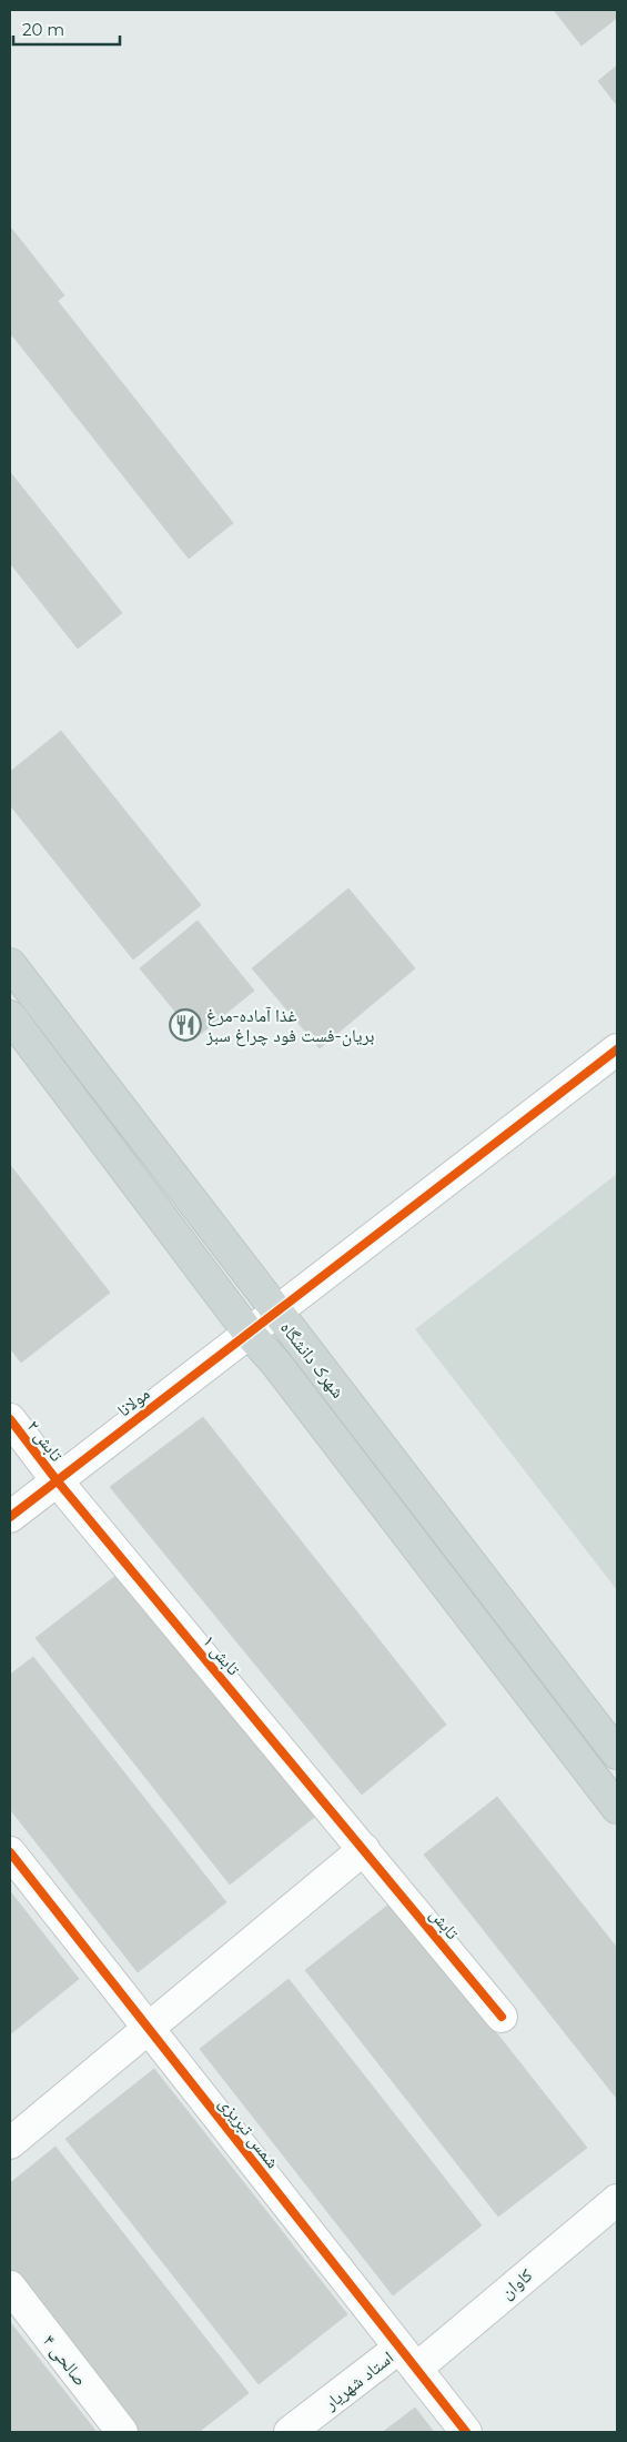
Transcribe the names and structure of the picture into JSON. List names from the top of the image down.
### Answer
{
  "streets": {
    "main road": ["شهرک دانشگاه"],
    "street": [
      "مولانا",
      "تابش ۲",
      "تابش ۱",
      "تابش",
      "شمس تبریزی",
      "کاوان",
      "صالحی ۴",
      "استاد شهریار"
    ]
  },
  "crossings": [
    ["شهرک دانشگاه", "مولانا"],
    ["مولانا", "تابش ۲"],
    ["مولانا", "تابش ۱"],
    ["تابش ۲", "تابش ۱"],
    ["تابش ۱", "تابش"],
    ["شمس تبریزی", "کاوان"],
    ["شمس تبریزی", "استاد شهریار"],
    ["کاوان", "استاد شهریار"]
  ],
  "places": {
    "restaurant": ["غذا آماده-مرغ بریان-فست فود چراغ سبز"]
  },
  "scale_bar": "20 m"
}
